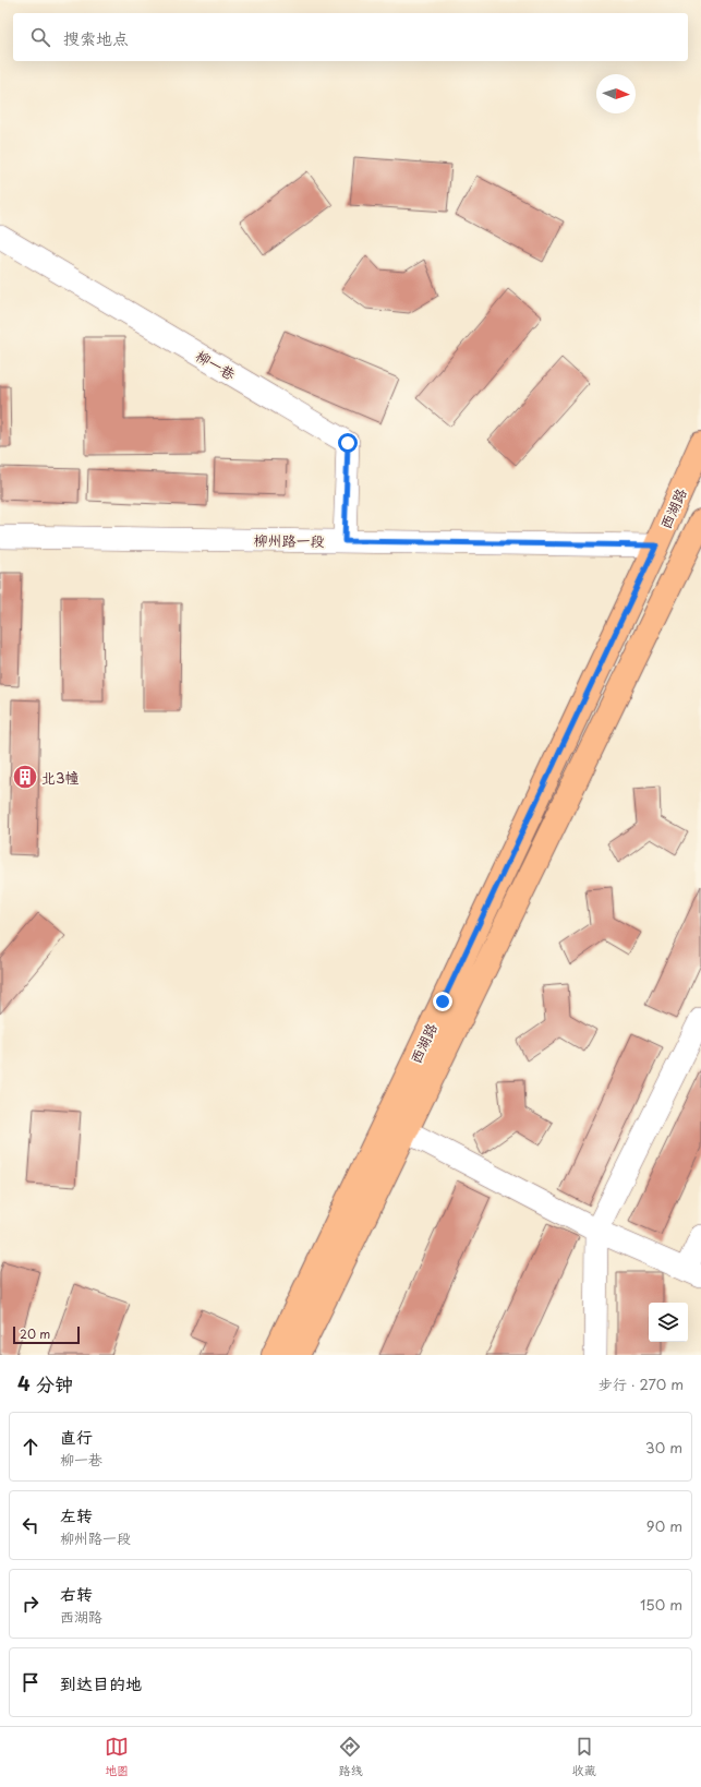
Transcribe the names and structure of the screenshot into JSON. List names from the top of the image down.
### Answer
{
  "streets": {
    "main road": ["西湖路"],
    "street": ["柳一巷", "柳州路一段"]
  },
  "crossings": [
    ["柳一巷", "柳州路一段"],
    ["西湖路", "柳州路一段"]
  ],
  "places": {
    "building": ["北3幢"]
  },
  "scale_bar": "20 m",
  "north": "right",
  "page": {
    "search": "搜索地点",
    "scale": "20 m",
    "heading": ["4 分钟", "步行 · 270 m"],
    "list": [
      ["直行", "柳一巷", "30 m"],
      ["左转", "柳州路一段", "90 m"],
      ["右转", "西湖路", "150 m"],
      "到达目的地"
    ],
    "nav": ["地图", "路线", "收藏"]
  }
}
